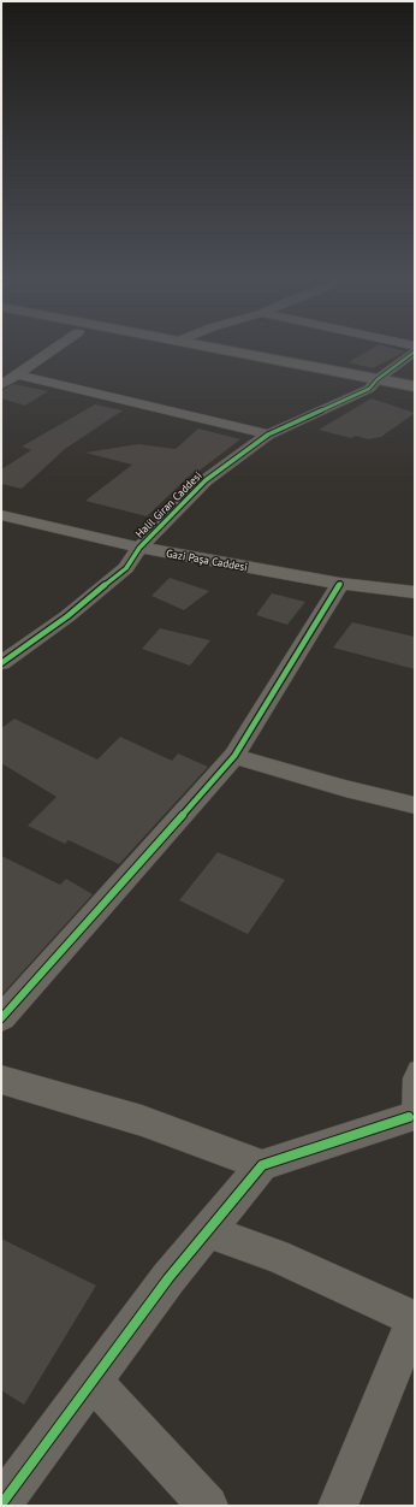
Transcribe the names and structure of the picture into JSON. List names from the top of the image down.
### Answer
{
  "streets": {
    "street": ["Halil Giran Caddesi", "Gazi Paşa Caddesi"]
  },
  "crossings": [
    ["Halil Giran Caddesi", "Gazi Paşa Caddesi"]
  ]
}
